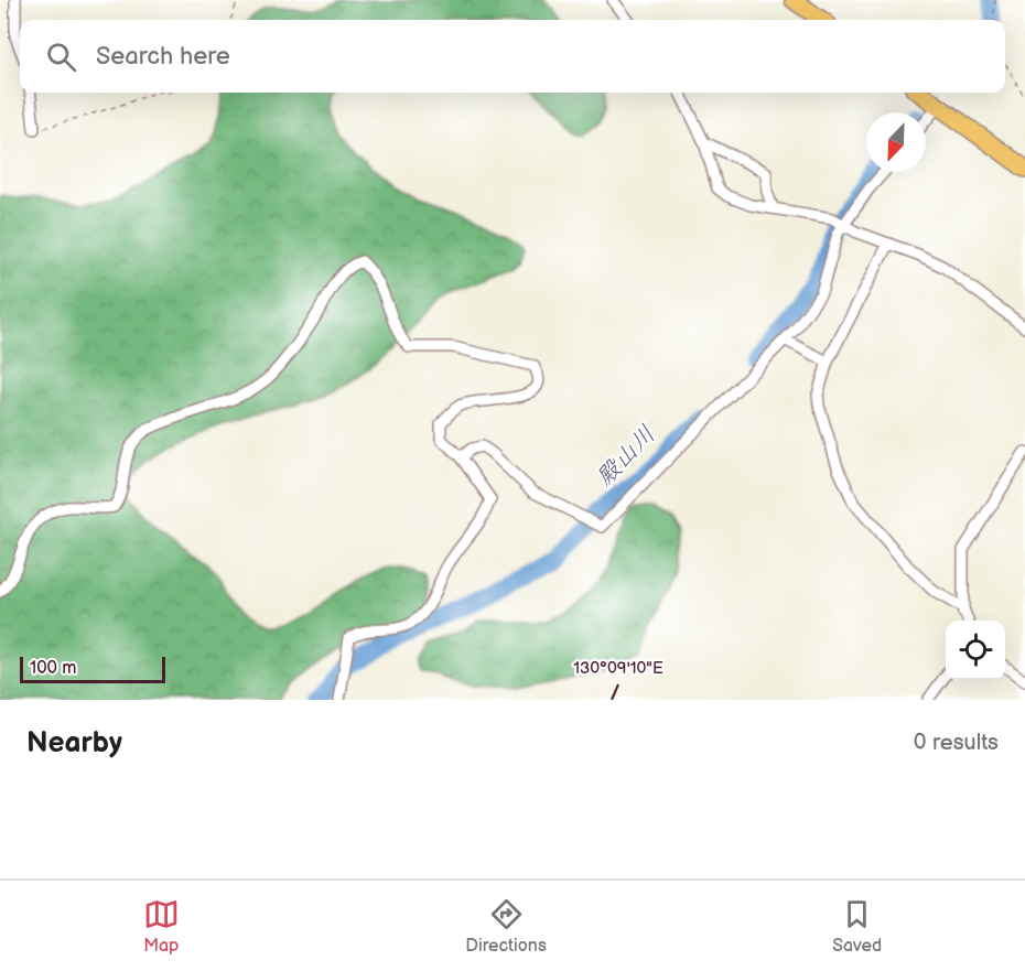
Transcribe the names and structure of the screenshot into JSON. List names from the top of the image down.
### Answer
{
  "water": ["殿山川"],
  "scale_bar": "100 m",
  "north": "bottom left",
  "page": {
    "search": "Search here",
    "scale": "100 m",
    "heading": ["Nearby", "0 results"],
    "nav": ["Map", "Directions", "Saved"]
  },
  "coordinates": ["130°09'10\"E"]
}
